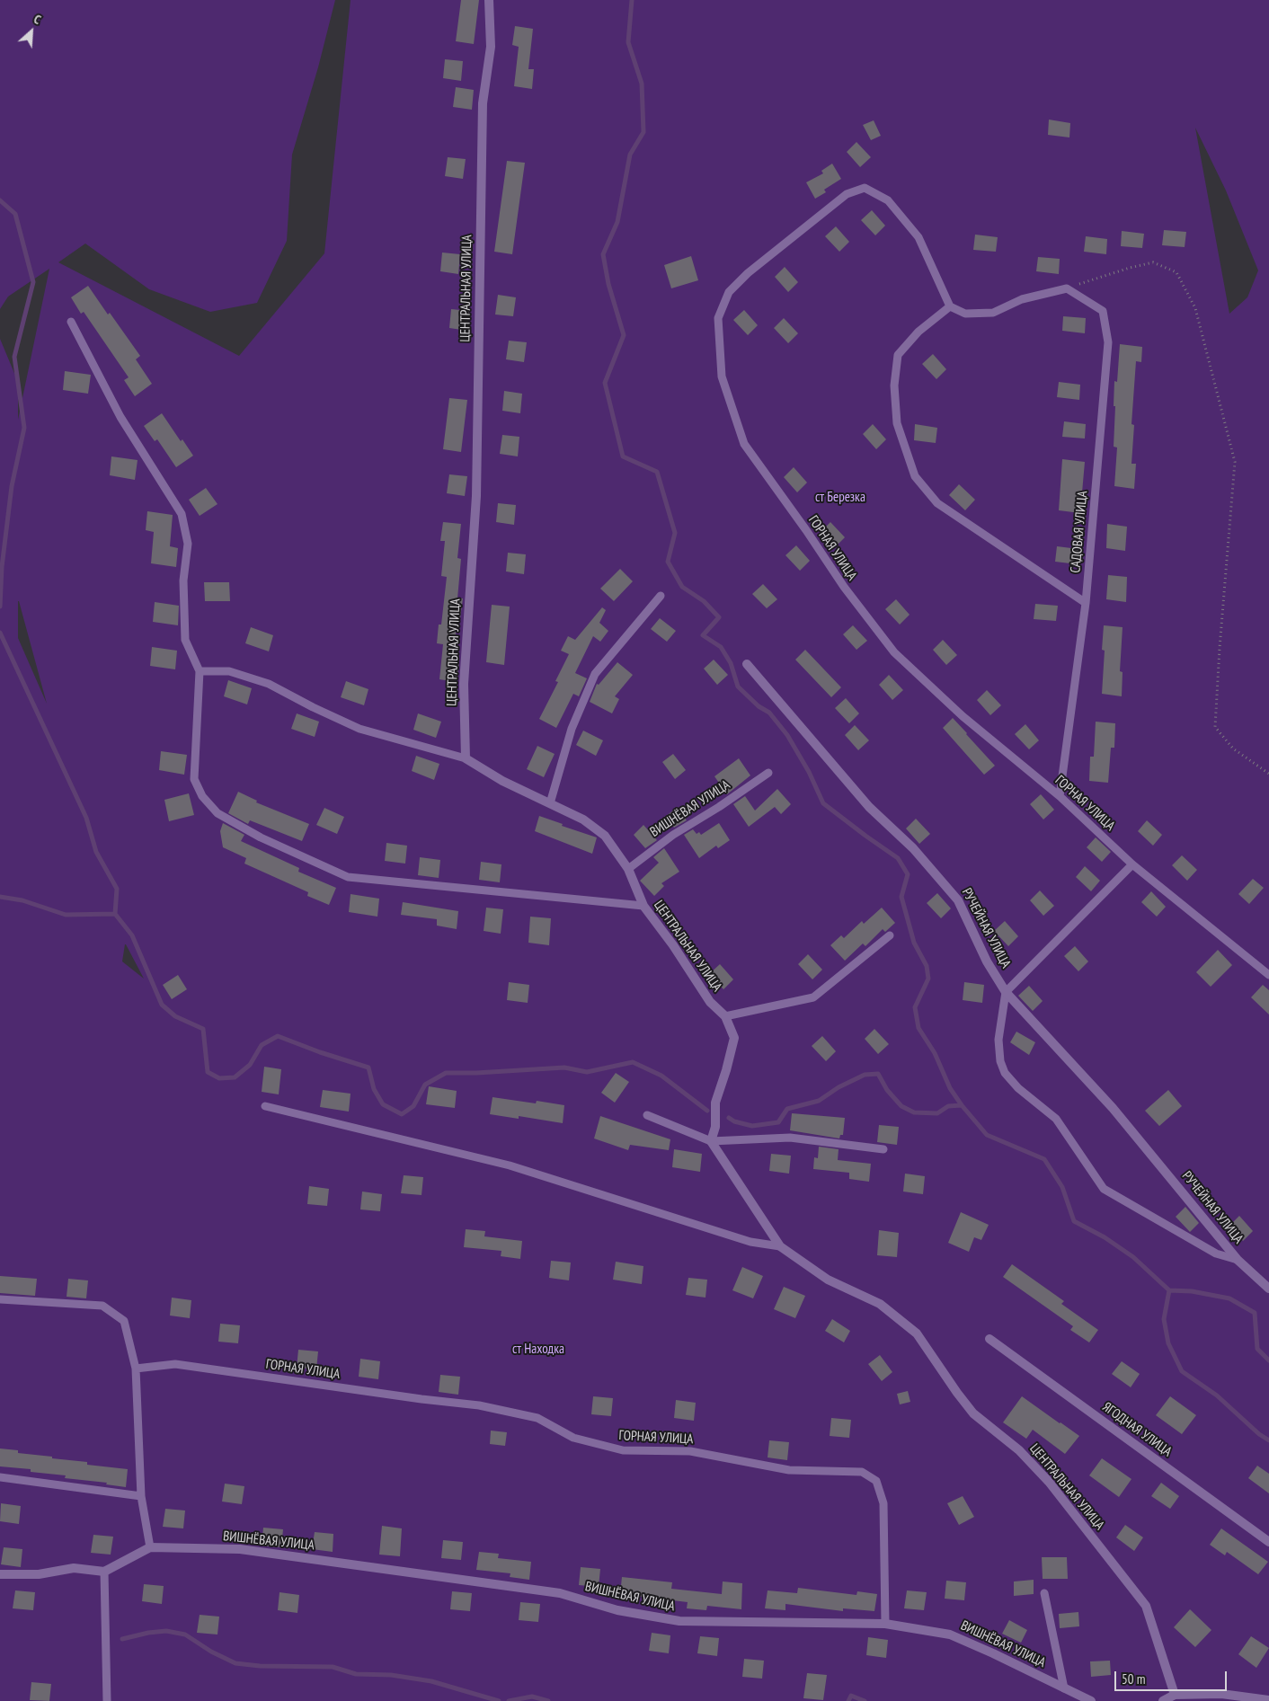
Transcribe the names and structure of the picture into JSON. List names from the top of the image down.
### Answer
{
  "streets": {
    "street": [
      "ЦЕНТРАЛЬНАЯ УЛИЦА",
      "ВИШНЁВАЯ УЛИЦА",
      "РУЧЕЙНАЯ УЛИЦА",
      "ЯГОДНАЯ УЛИЦА"
    ],
    "lane": ["САДОВАЯ УЛИЦА", "ГОРНАЯ УЛИЦА"]
  },
  "crossings": [
    ["ЦЕНТРАЛЬНАЯ УЛИЦА", "ВИШНЁВАЯ УЛИЦА"],
    ["САДОВАЯ УЛИЦА", "ГОРНАЯ УЛИЦА"],
    ["ГОРНАЯ УЛИЦА", "ВИШНЁВАЯ УЛИЦА"]
  ],
  "parks": ["ст Березка", "ст Находка"],
  "scale_bar": "50 m",
  "north": "top right"
}
